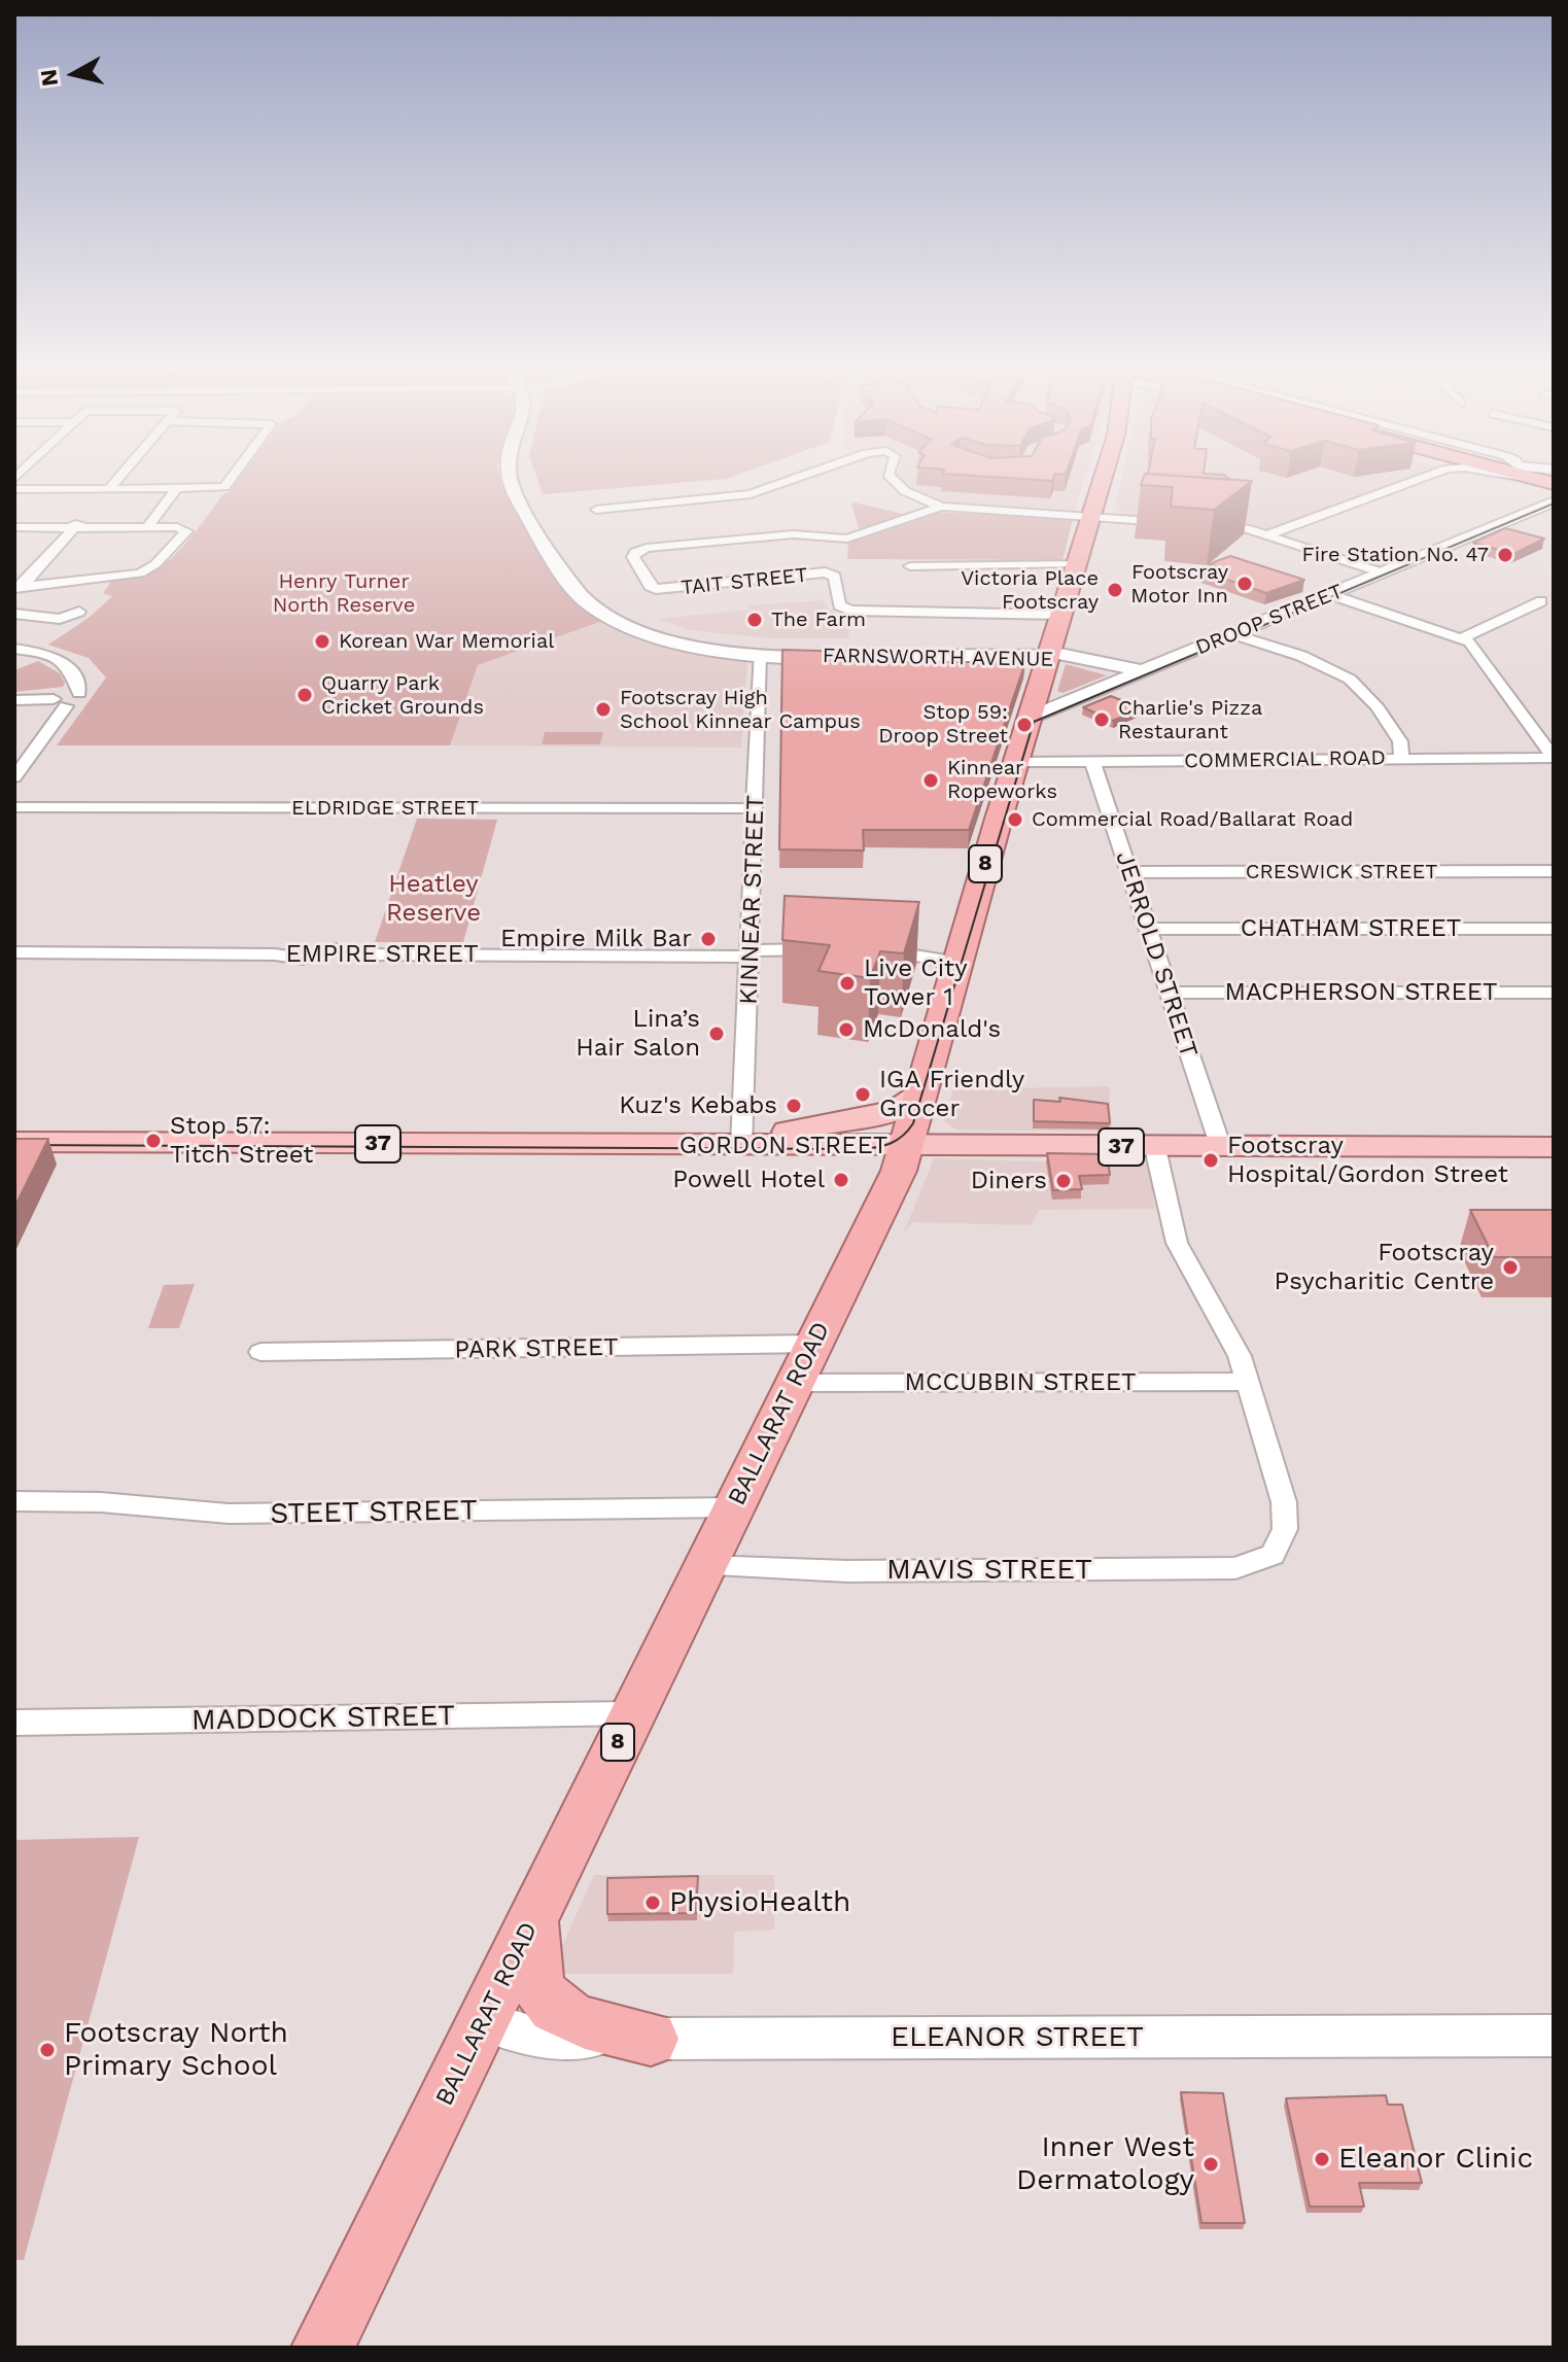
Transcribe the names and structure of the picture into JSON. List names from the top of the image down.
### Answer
{
  "streets": {
    "highway": ["8", "BALLARAT ROAD"],
    "main road": ["FARNSWORTH AVENUE", "37", "GORDON STREET"],
    "street": [
      "TAIT STREET",
      "DROOP STREET",
      "COMMERCIAL ROAD",
      "ELDRIDGE STREET",
      "CRESWICK STREET",
      "KINNEAR STREET",
      "CHATHAM STREET",
      "EMPIRE STREET",
      "JERROLD STREET",
      "MACPHERSON STREET",
      "PARK STREET",
      "MCCUBBIN STREET",
      "STEET STREET",
      "MAVIS STREET",
      "MADDOCK STREET",
      "ELEANOR STREET"
    ]
  },
  "crossings": [
    ["TAIT STREET", "BALLARAT ROAD"],
    ["DROOP STREET", "FARNSWORTH AVENUE"],
    ["DROOP STREET", "BALLARAT ROAD"],
    ["FARNSWORTH AVENUE", "KINNEAR STREET"],
    ["FARNSWORTH AVENUE", "BALLARAT ROAD"],
    ["COMMERCIAL ROAD", "JERROLD STREET"],
    ["COMMERCIAL ROAD", "BALLARAT ROAD"],
    ["ELDRIDGE STREET", "KINNEAR STREET"],
    ["CRESWICK STREET", "JERROLD STREET"],
    ["KINNEAR STREET", "EMPIRE STREET"],
    ["KINNEAR STREET", "GORDON STREET"],
    ["CHATHAM STREET", "JERROLD STREET"],
    ["JERROLD STREET", "MACPHERSON STREET"],
    ["JERROLD STREET", "GORDON STREET"],
    ["GORDON STREET", "BALLARAT ROAD"],
    ["PARK STREET", "BALLARAT ROAD"],
    ["MCCUBBIN STREET", "BALLARAT ROAD"],
    ["MCCUBBIN STREET", "MAVIS STREET"],
    ["BALLARAT ROAD", "STEET STREET"],
    ["BALLARAT ROAD", "MAVIS STREET"],
    ["BALLARAT ROAD", "MADDOCK STREET"],
    ["BALLARAT ROAD", "ELEANOR STREET"]
  ],
  "parks": ["Henry Turner North Reserve", "Heatley Reserve"],
  "places": [
    "Fire Station No. 47",
    "Footscray Motor Inn",
    "Victoria Place Footscray",
    "The Farm",
    "Korean War Memorial",
    "Quarry Park Cricket Grounds",
    "Footscray High School Kinnear Campus",
    "Charlie's Pizza Restaurant",
    "Stop 59: Droop Street",
    "Kinnear Ropeworks",
    "Commercial Road/Ballarat Road",
    "Empire Milk Bar",
    "Live City Tower 1",
    "McDonald's",
    "Lina’s Hair Salon",
    "IGA Friendly Grocer",
    "Kuz's Kebabs",
    "Stop 57: Titch Street",
    "Footscray Hospital/Gordon Street",
    "Powell Hotel",
    "Diners",
    "Footscray Psycharitic Centre",
    "PhysioHealth",
    "Footscray North Primary School",
    "Eleanor Clinic",
    "Inner West Dermatology"
  ],
  "north": "left"
}
